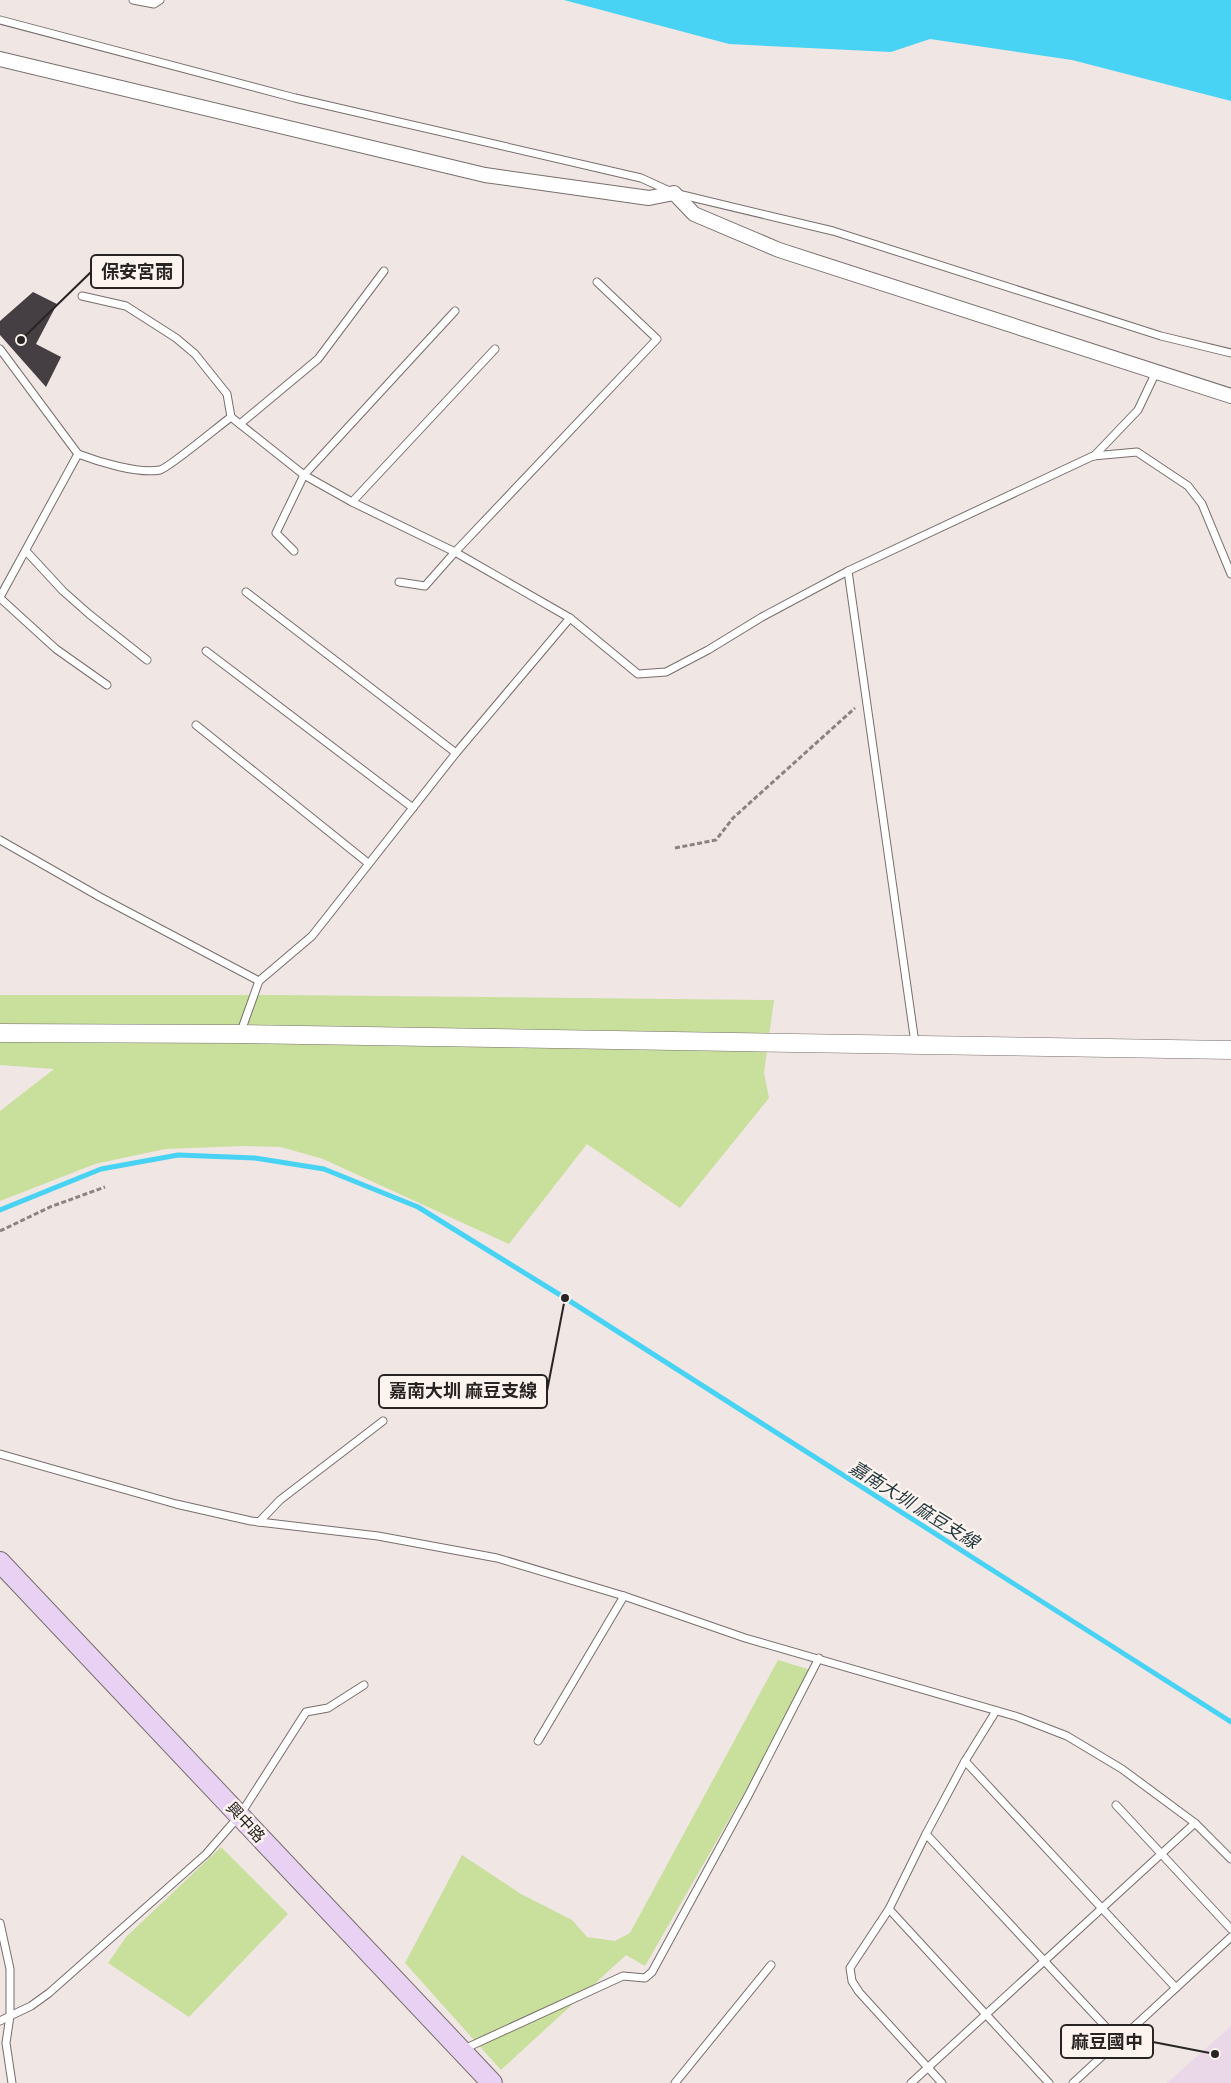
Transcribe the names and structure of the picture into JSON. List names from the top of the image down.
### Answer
{
  "streets": {
    "main road": ["興中路"]
  },
  "water": ["嘉南大圳 麻豆支線"],
  "places": ["保安宮雨", "嘉南大圳 麻豆支線", "麻豆國中"]
}
